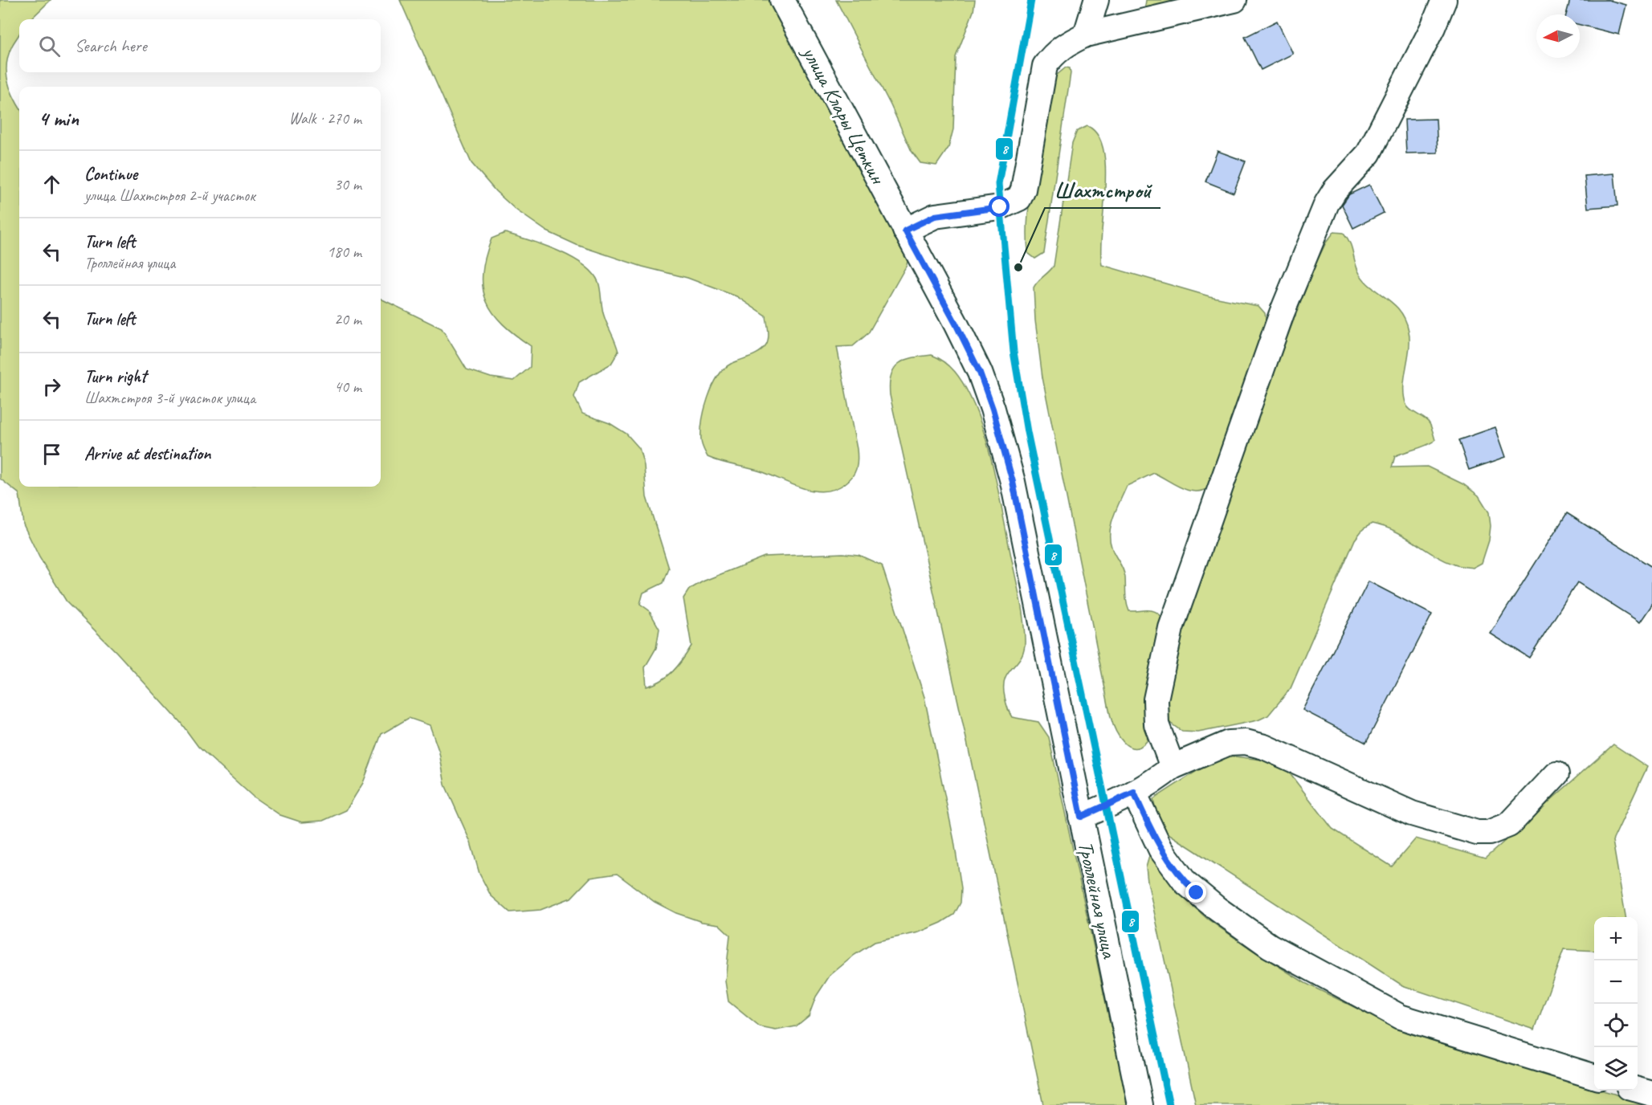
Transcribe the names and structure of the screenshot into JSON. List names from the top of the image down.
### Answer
{
  "streets": {
    "street": ["улица Клары Цеткин", "Троллейная улица"]
  },
  "crossings": [
    ["улица Клары Цеткин", "Троллейная улица"]
  ],
  "places": ["Шахтстрой"],
  "lines": ["transit line 8"],
  "north": "left",
  "page": {
    "search": "Search here",
    "heading": ["4 min", "Walk · 270 m"],
    "list": [
      ["Continue", "улица Шахтстроя 2-й участок", "30 m"],
      ["Turn left", "Троллейная улица", "180 m"],
      ["Turn left", "20 m"],
      ["Turn right", "Шахтстроя 3-й участок улица", "40 m"],
      "Arrive at destination"
    ],
    "map_buttons": ["+", "−"]
  }
}
